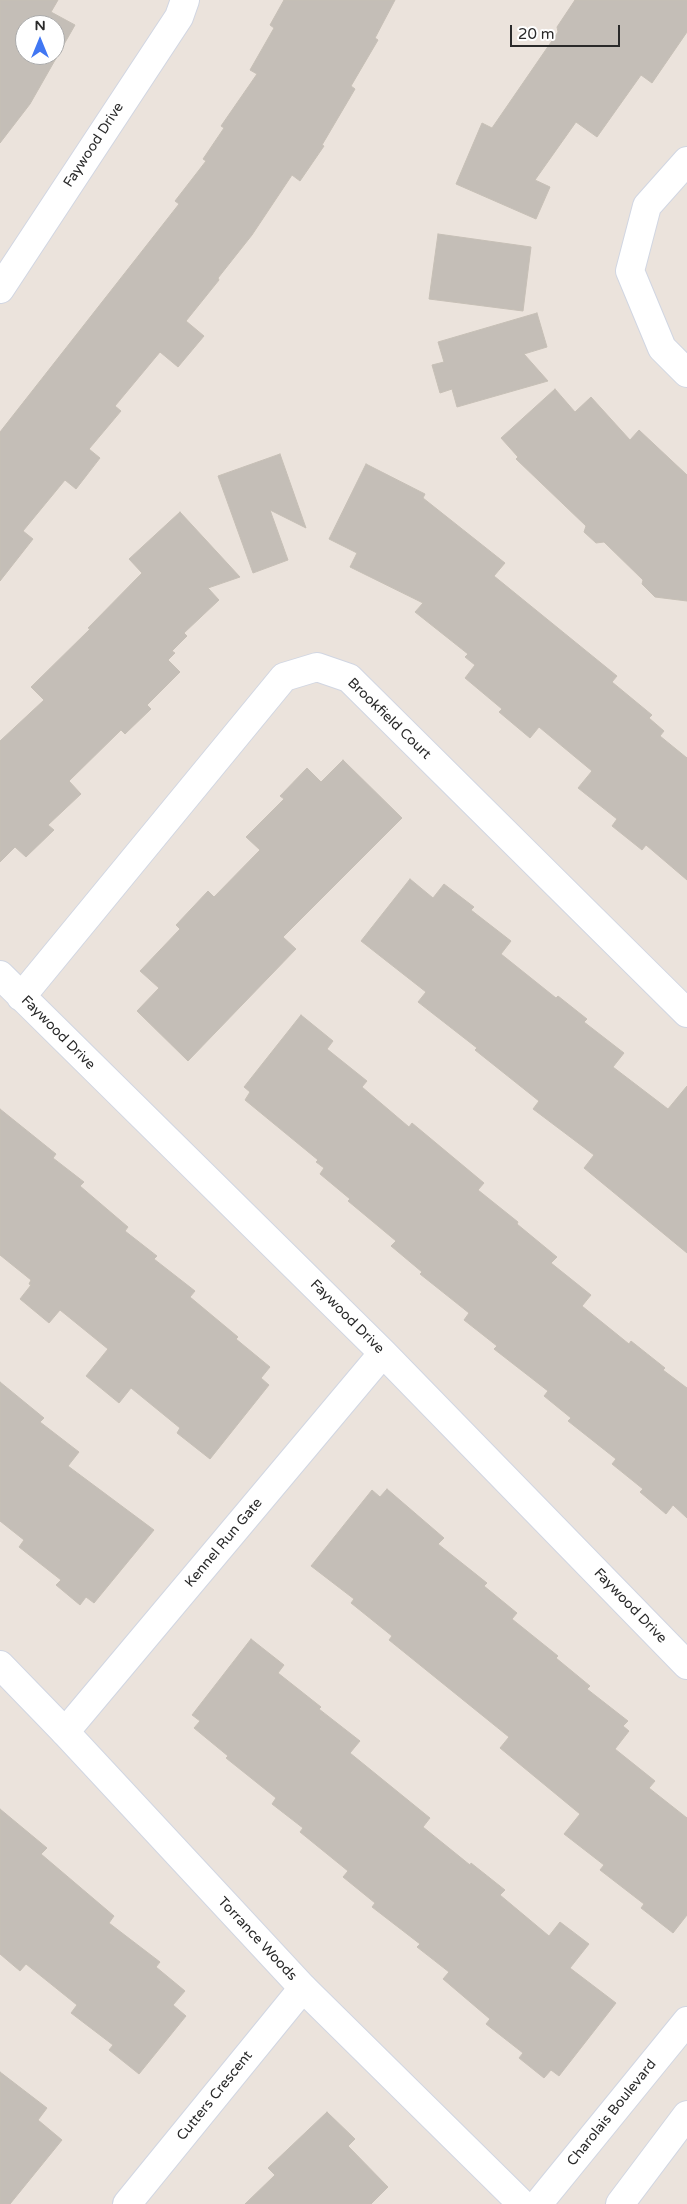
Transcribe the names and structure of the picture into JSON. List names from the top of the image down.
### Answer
{
  "streets": {
    "street": [
      "Faywood Drive",
      "Brookfield Court",
      "Kennel Run Gate",
      "Torrance Woods",
      "Cutters Crescent",
      "Charolais Boulevard"
    ]
  },
  "crossings": [
    ["Faywood Drive", "Brookfield Court"],
    ["Faywood Drive", "Kennel Run Gate"],
    ["Kennel Run Gate", "Torrance Woods"],
    ["Torrance Woods", "Cutters Crescent"]
  ],
  "scale_bar": "20 m",
  "north": "top"
}
